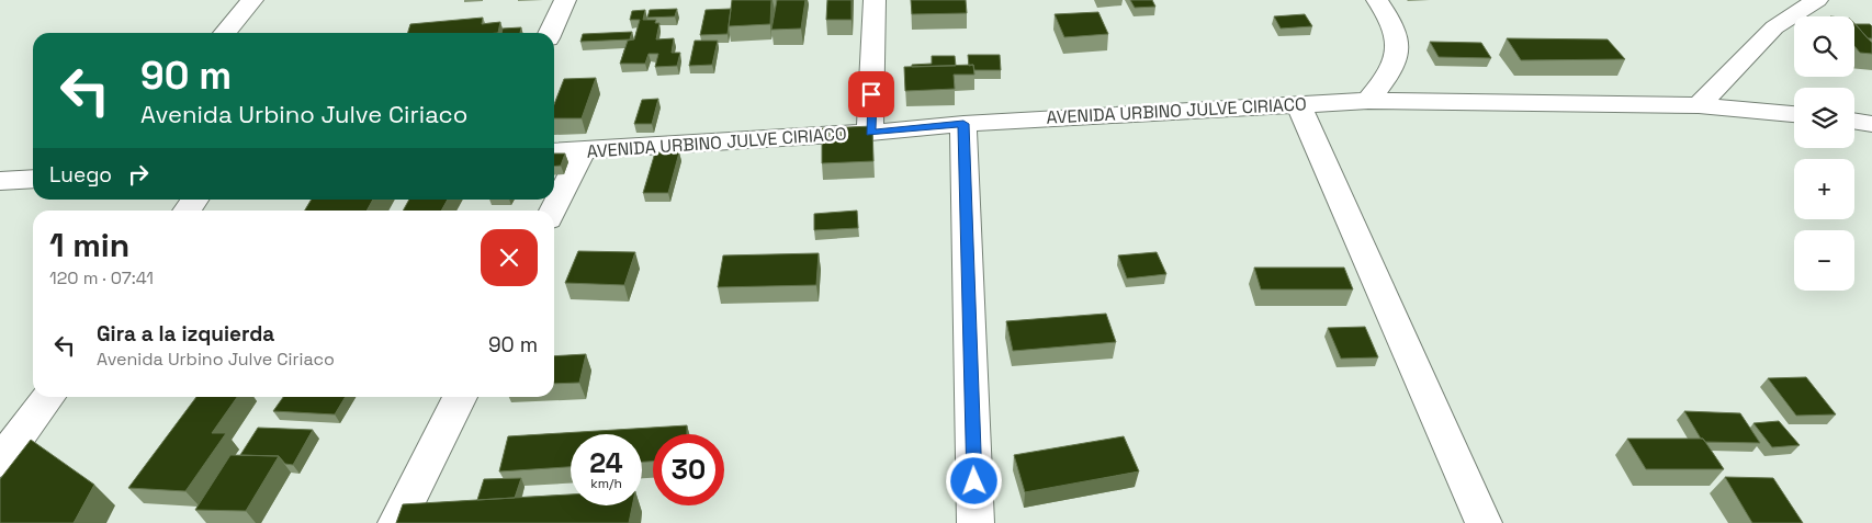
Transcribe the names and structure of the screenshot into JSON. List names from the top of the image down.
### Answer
{
  "streets": {
    "street": ["AVENIDA URBINO JULVE CIRIACO"]
  },
  "page": {
    "map_buttons": ["+", "−"],
    "turn": ["90 m", "Avenida Urbino Julve Ciriaco"],
    "then": "Luego",
    "heading": ["1 min", "120 m · 07:41"],
    "list": [
      {
        "name": "Gira a la izquierda",
        "note": "Avenida Urbino Julve Ciriaco",
        "value": "90 m"
      }
    ],
    "speed": "24 km/h",
    "limit": "30"
  }
}
